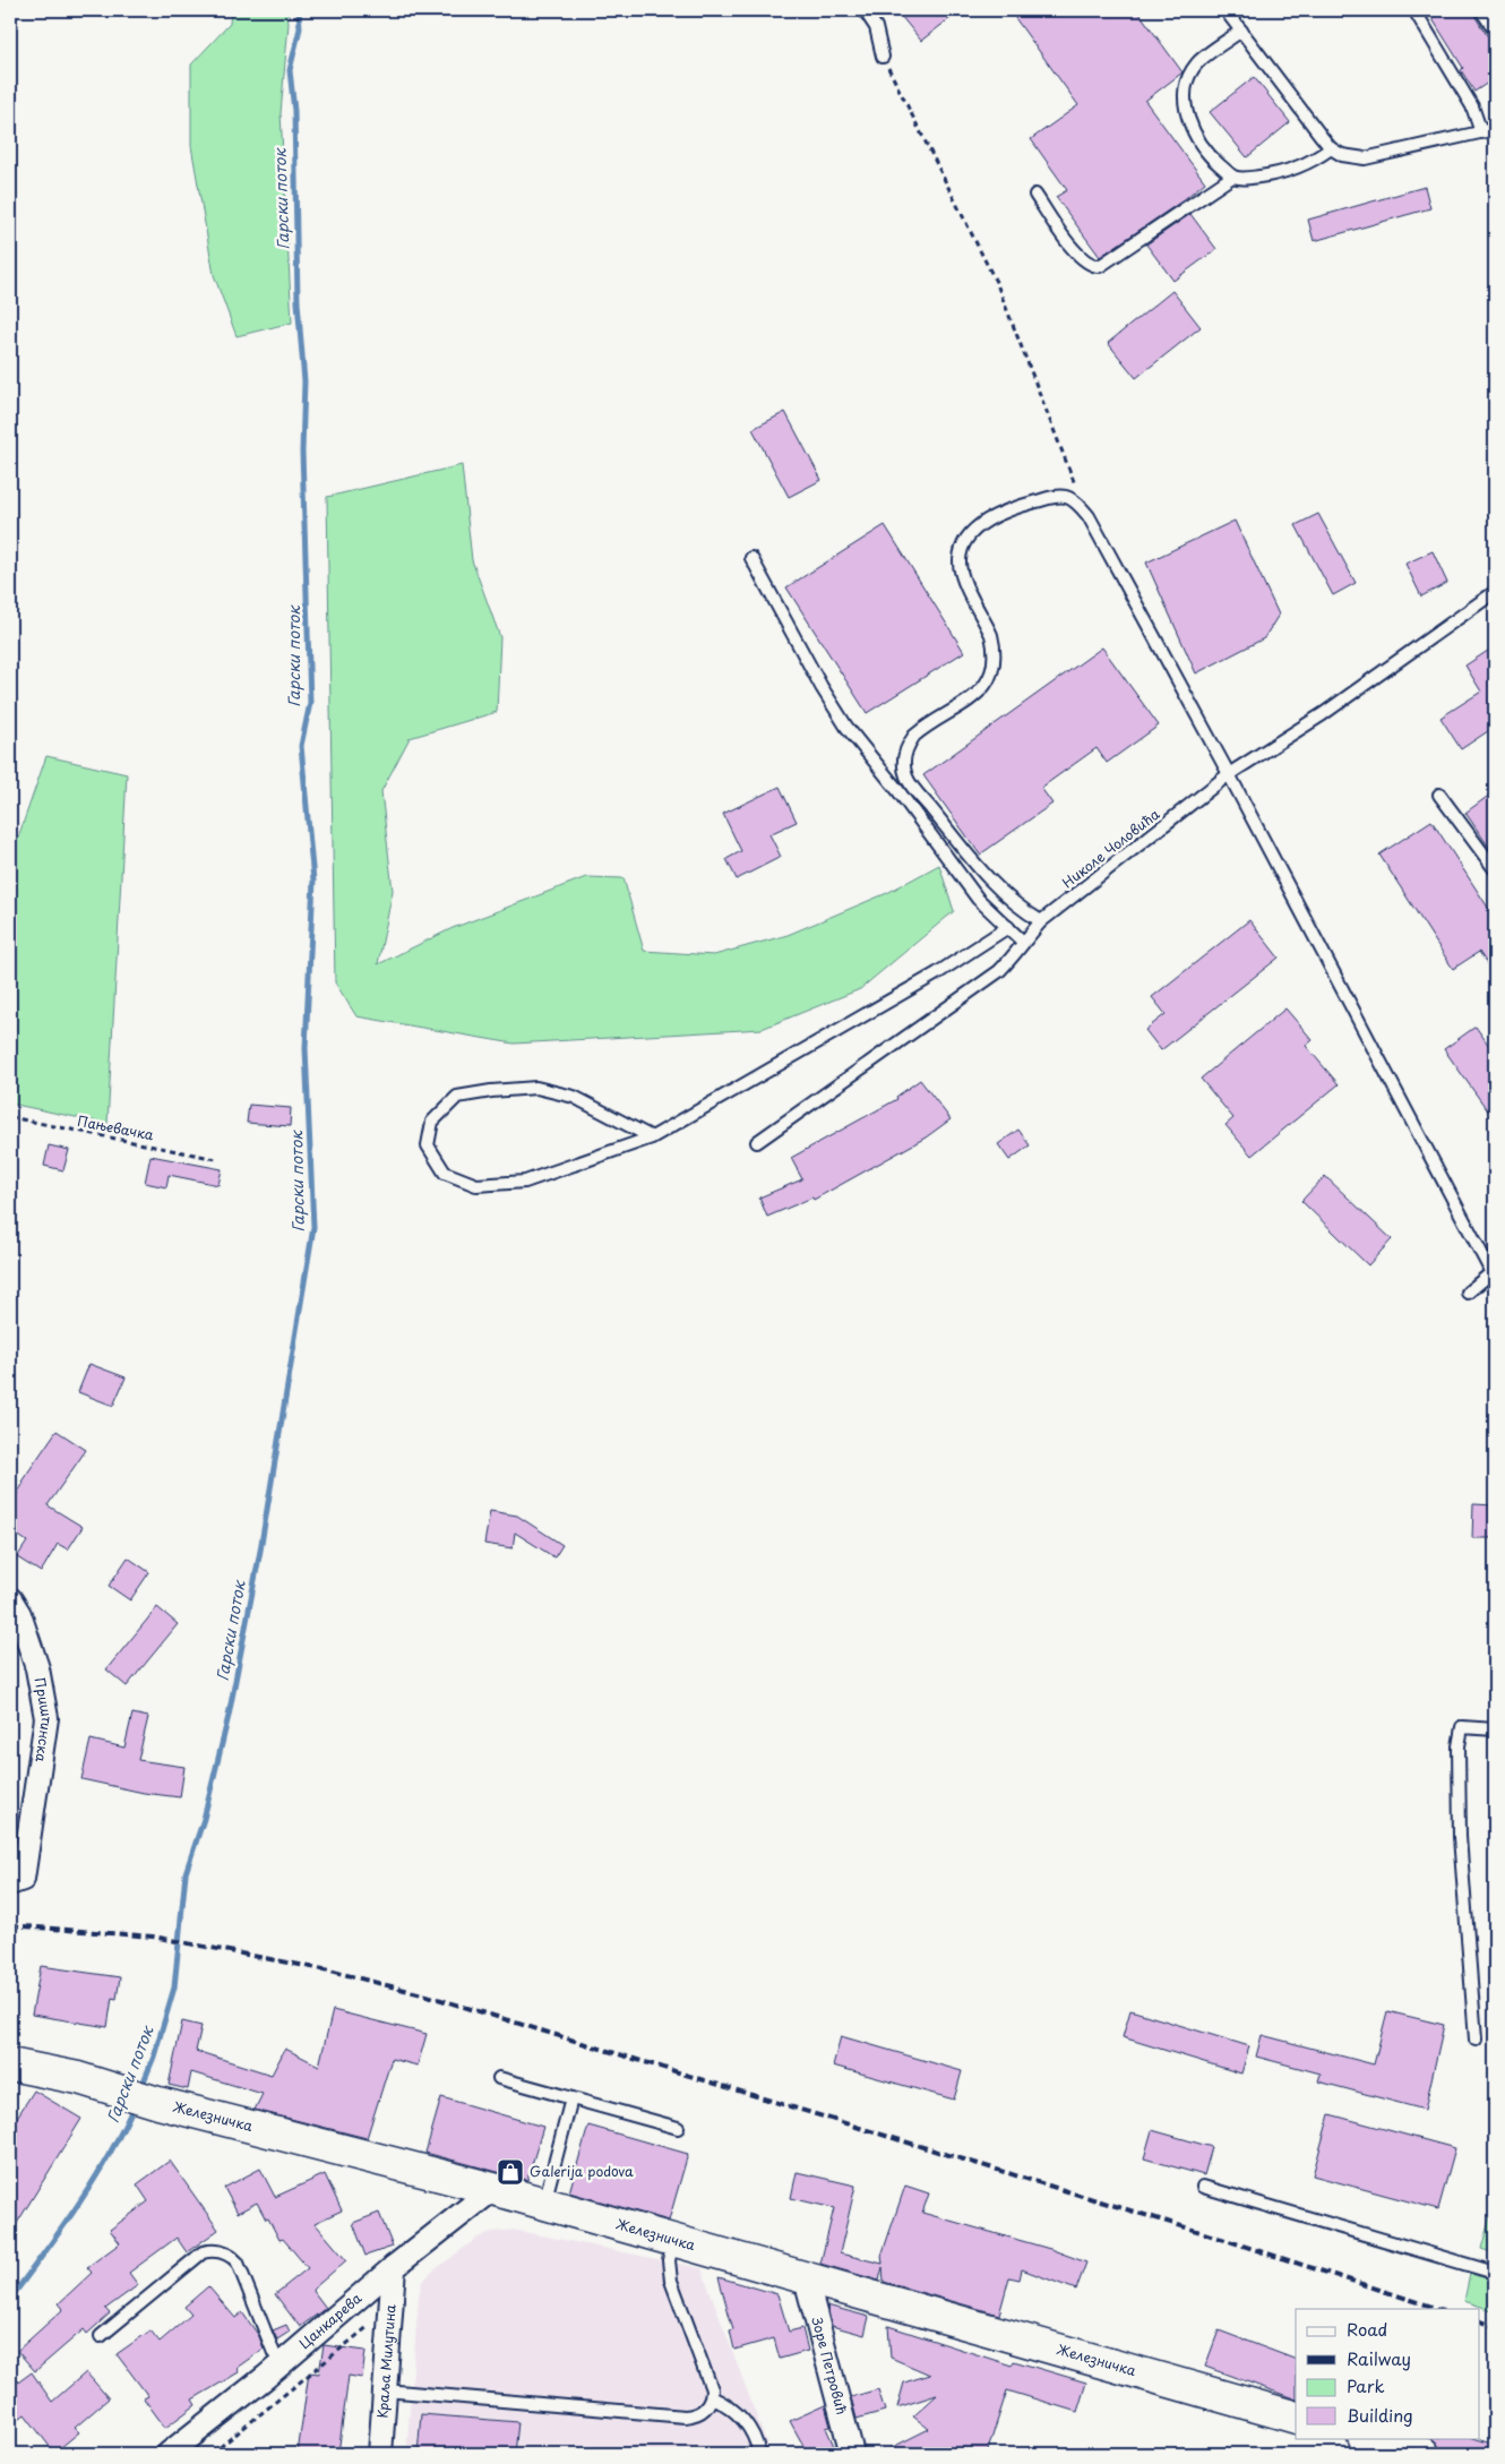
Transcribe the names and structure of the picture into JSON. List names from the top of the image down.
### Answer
{
  "streets": {
    "street": [
      "Приштинска",
      "Железничка",
      "Цанкарева",
      "Краља Милутина",
      "Зоре Петровић"
    ],
    "lane": ["Николе Чоловића"],
    "path": ["Пањевачка"]
  },
  "crossings": [
    ["Железничка", "Цанкарева"],
    ["Железничка", "Зоре Петровић"],
    ["Цанкарева", "Краља Милутина"]
  ],
  "water": ["Гарски поток"],
  "places": {
    "shop": ["Galerija podova"]
  },
  "legend": [
    "Road",
    "Railway",
    "Park",
    "Building"
  ]
}
